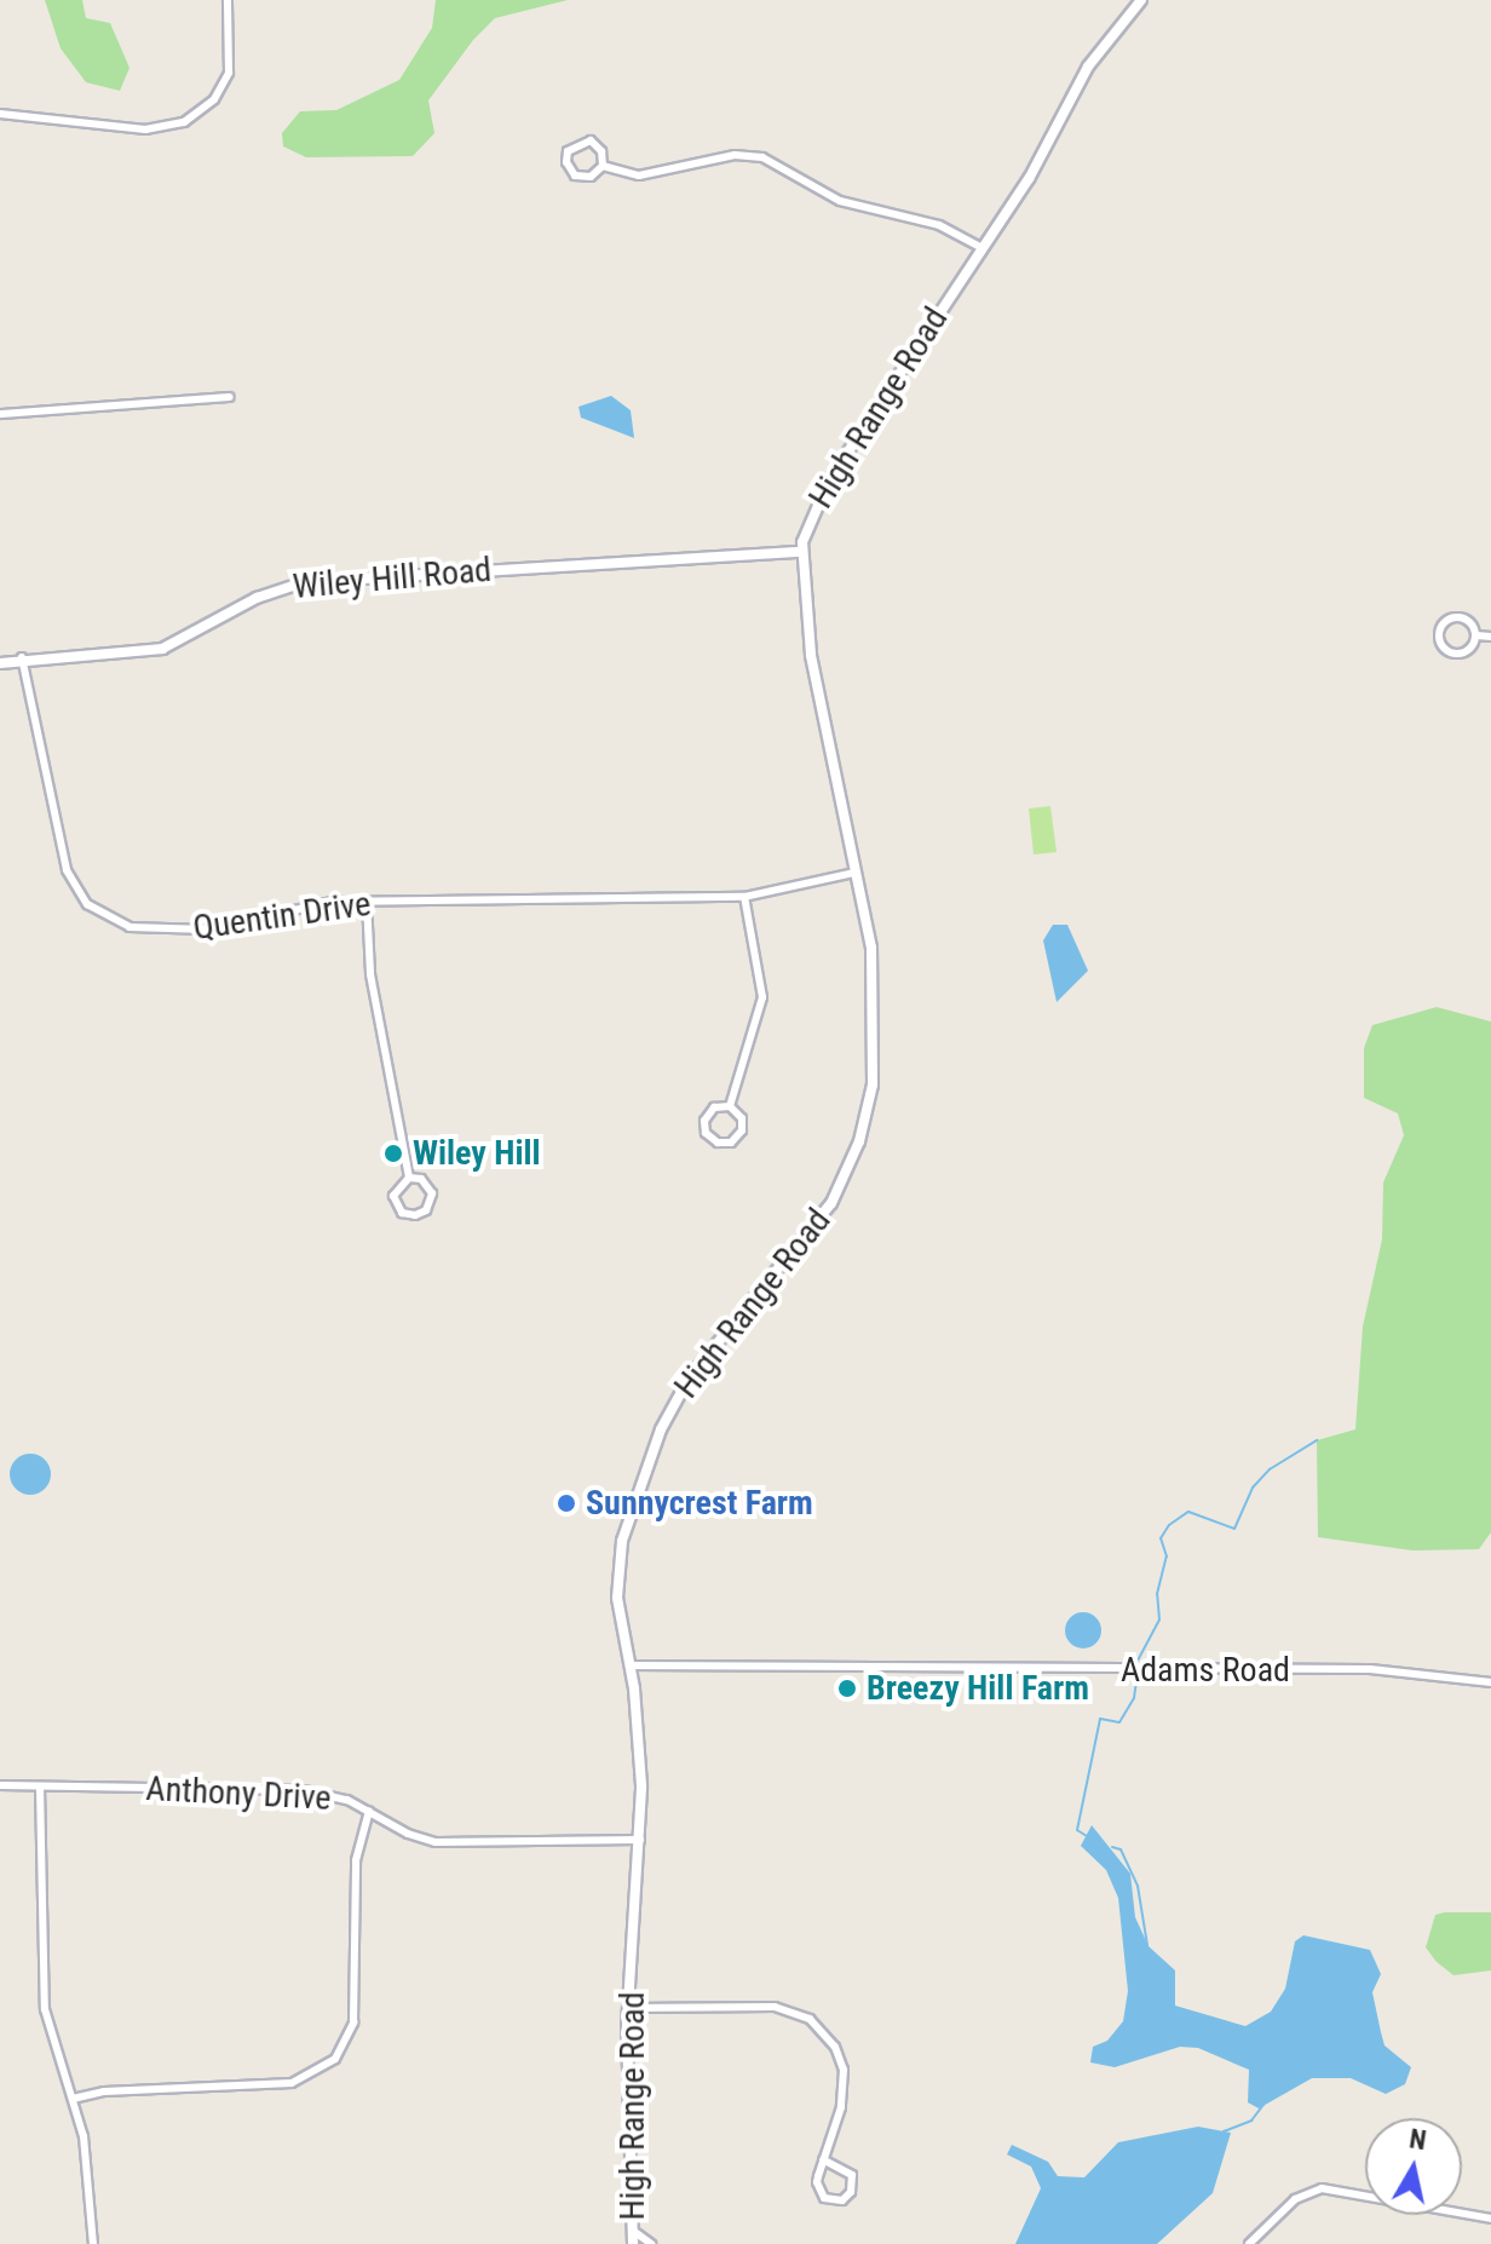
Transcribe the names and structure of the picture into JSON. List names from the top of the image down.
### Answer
{
  "streets": {
    "street": [
      "High Range Road",
      "Wiley Hill Road",
      "Quentin Drive",
      "Adams Road",
      "Anthony Drive"
    ]
  },
  "crossings": [
    ["High Range Road", "Wiley Hill Road"],
    ["High Range Road", "Quentin Drive"],
    ["High Range Road", "Adams Road"],
    ["High Range Road", "Anthony Drive"],
    ["Wiley Hill Road", "Quentin Drive"]
  ],
  "places": ["Wiley Hill", "Sunnycrest Farm", "Breezy Hill Farm"],
  "north": "top"
}
